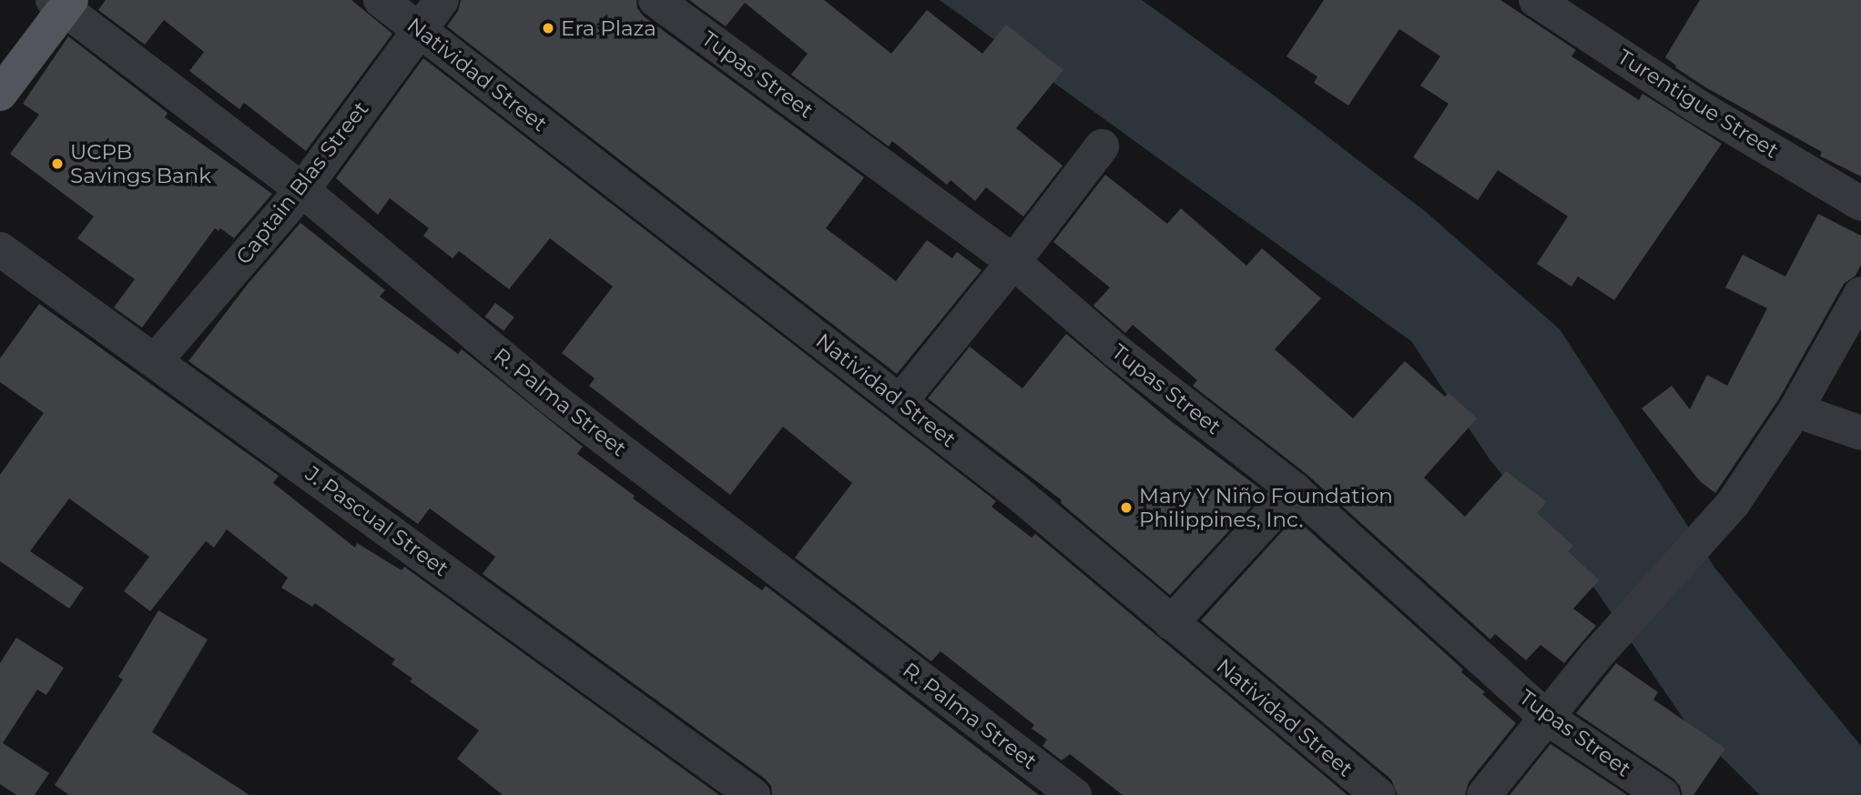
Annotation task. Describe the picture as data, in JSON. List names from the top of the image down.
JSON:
{
  "streets": {
    "street": [
      "Natividad Street",
      "Tupas Street",
      "Turentigue Street",
      "Captain Blas Street",
      "R. Palma Street",
      "J. Pascual Street"
    ]
  },
  "crossings": [
    ["Natividad Street", "Captain Blas Street"],
    ["Captain Blas Street", "R. Palma Street"],
    ["Captain Blas Street", "J. Pascual Street"]
  ],
  "places": ["Era Plaza", "UCPB Savings Bank", "Mary Y Niño Foundation Philippines, Inc."]
}
